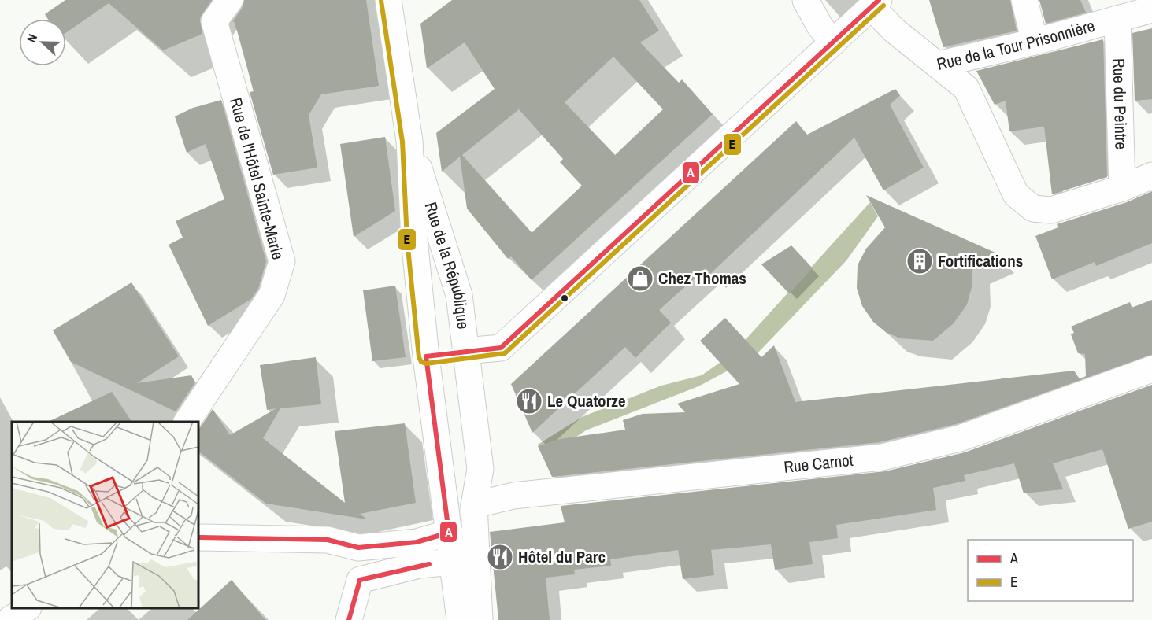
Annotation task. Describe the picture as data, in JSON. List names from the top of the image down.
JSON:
{
  "streets": {
    "street": [
      "Rue de la Tour Prisonnière",
      "Rue du Peintre",
      "Rue de l'Hôtel Sainte-Marie",
      "Rue de la République",
      "Rue Carnot"
    ]
  },
  "crossings": [
    ["Rue de la Tour Prisonnière", "Rue du Peintre"],
    ["Rue de la République", "Rue Carnot"]
  ],
  "places": {
    "building": ["Fortifications"],
    "shop": ["Chez Thomas"],
    "restaurant": ["Le Quatorze", "Hôtel du Parc"]
  },
  "lines": ["transit line A", "transit line E"],
  "legend": ["A", "E"],
  "north": "left"
}
